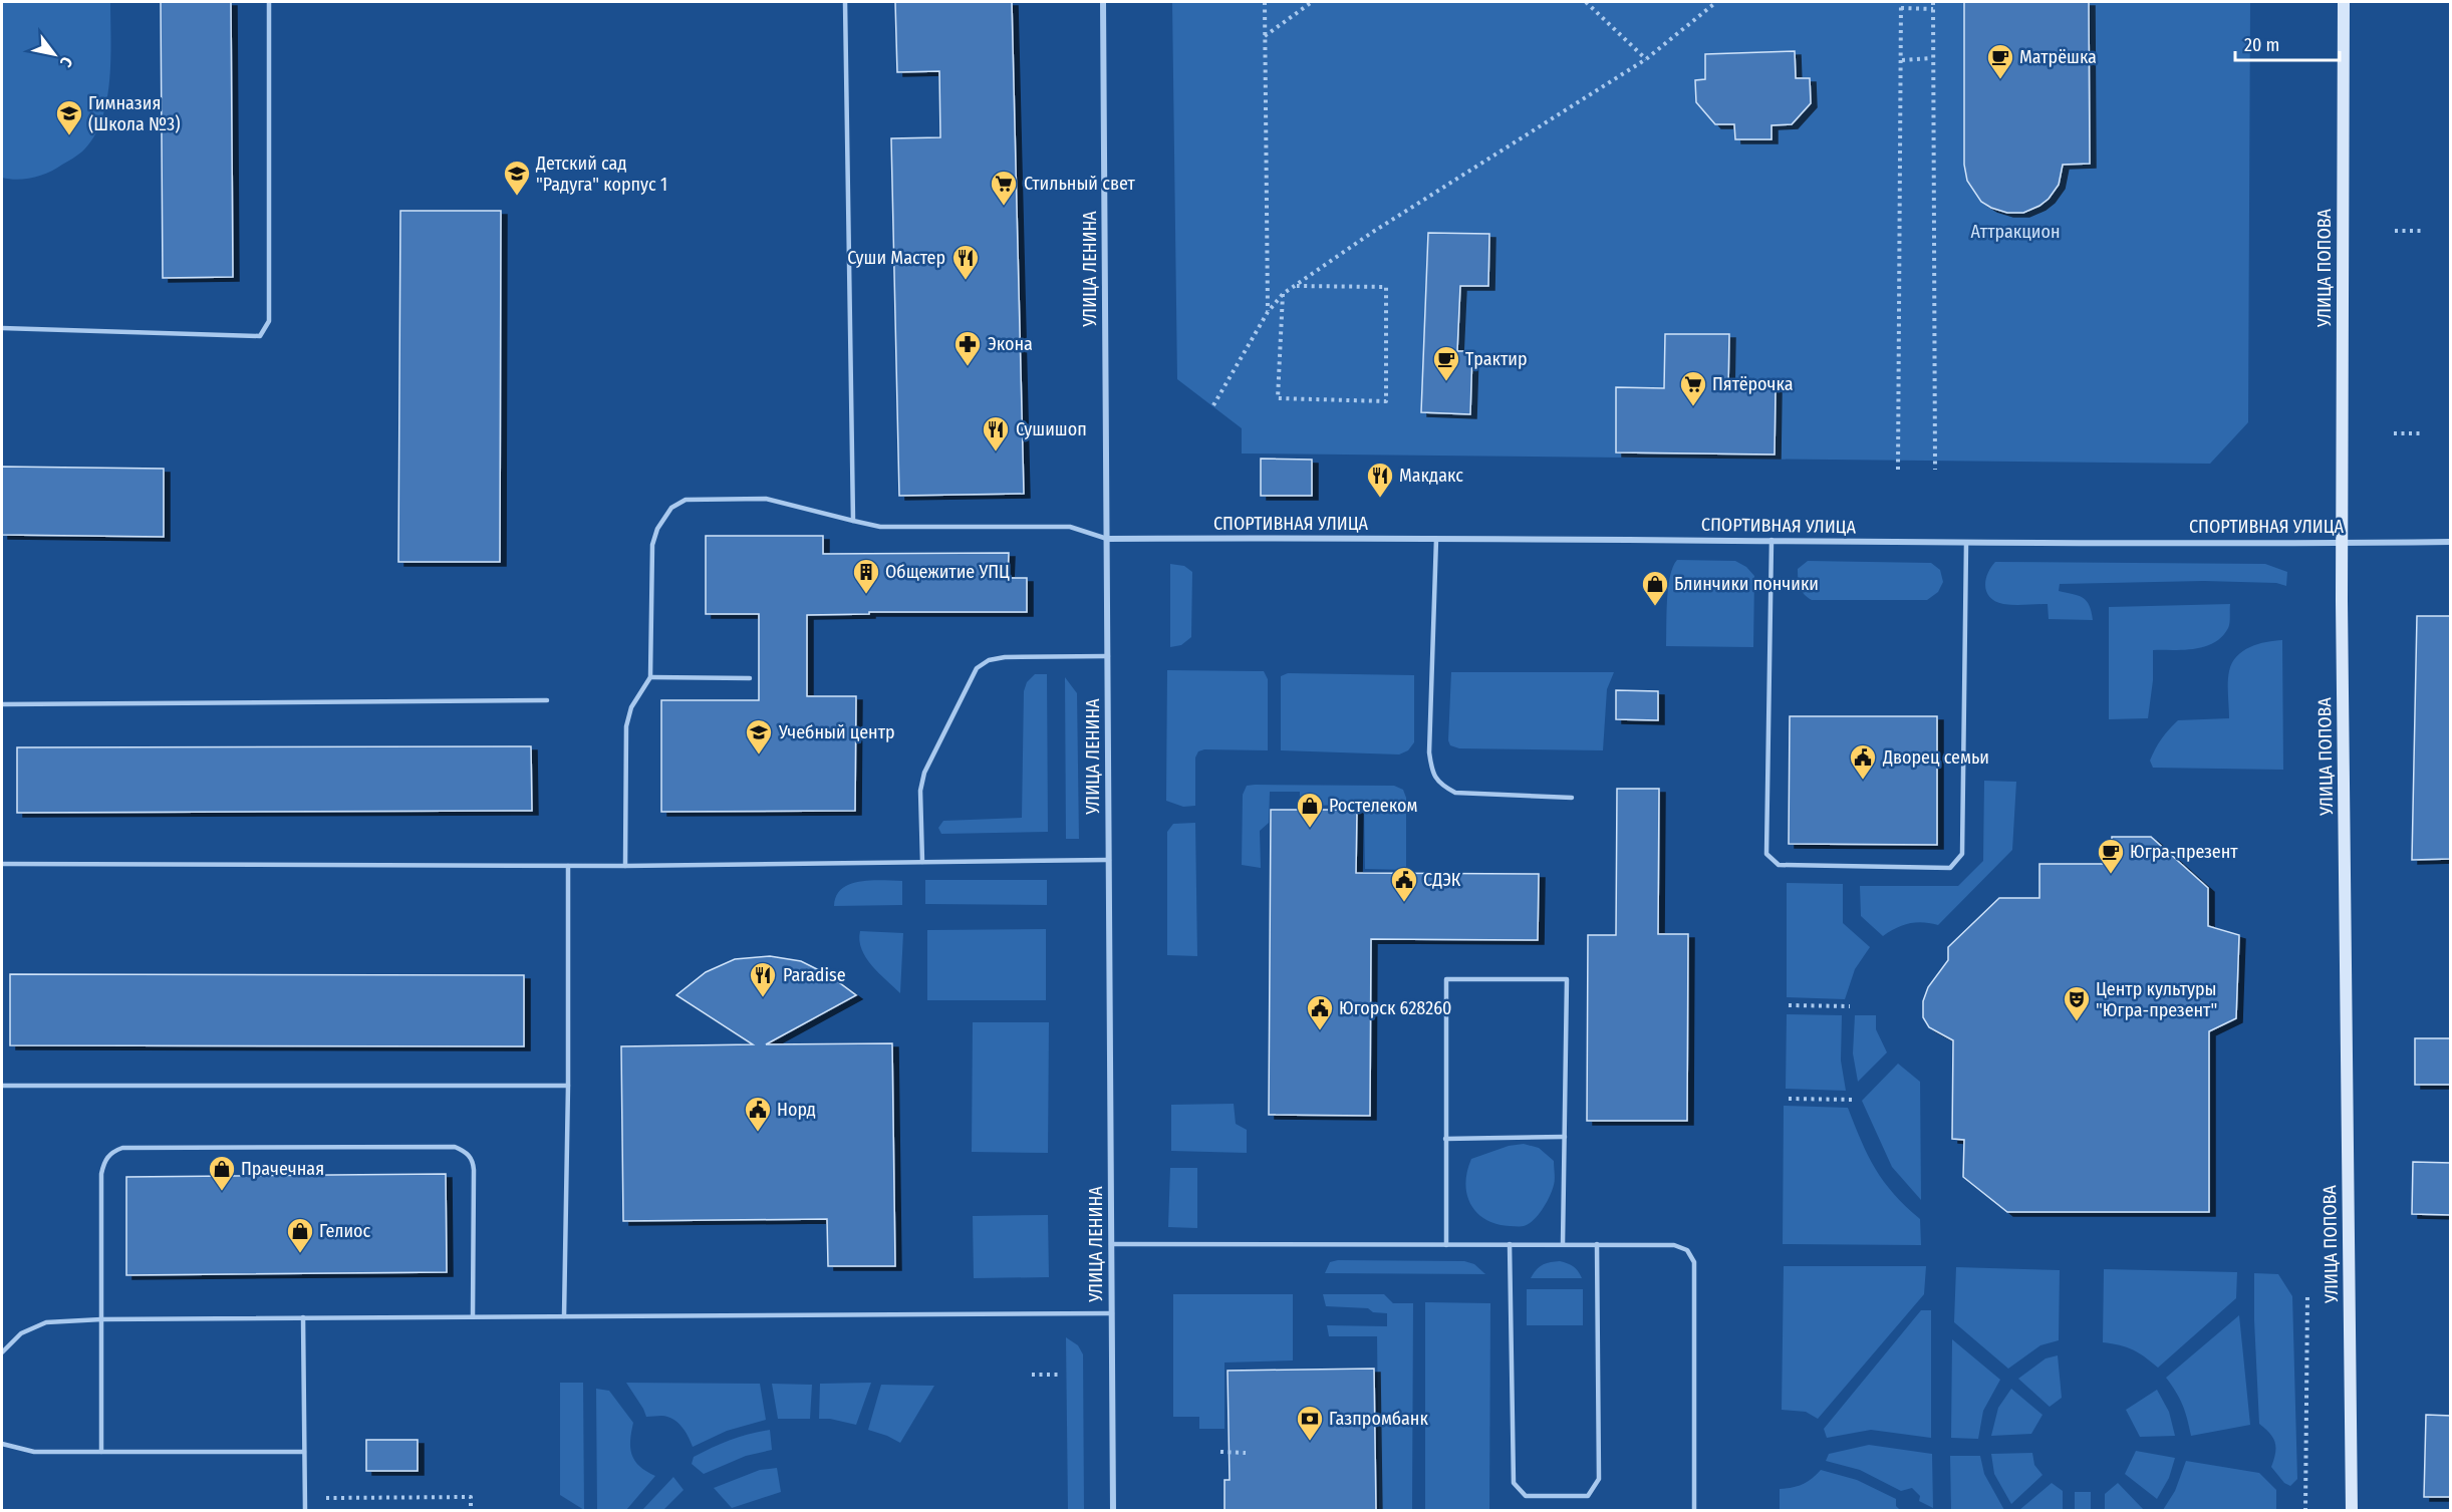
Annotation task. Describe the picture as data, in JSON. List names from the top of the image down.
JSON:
{
  "streets": {
    "street": ["УЛИЦА ПОПОВА", "УЛИЦА ЛЕНИНА", "СПОРТИВНАЯ УЛИЦА"]
  },
  "crossings": [
    ["УЛИЦА ПОПОВА", "СПОРТИВНАЯ УЛИЦА"],
    ["УЛИЦА ЛЕНИНА", "СПОРТИВНАЯ УЛИЦА"]
  ],
  "parks": ["Аттракцион"],
  "places": {
    "cafe": ["Матрёшка", "Трактир", "Югра-презент"],
    "school or university": ["Гимназия (Школа №3)", "Детский сад \"Радуга\" корпус 1", "Учебный центр"],
    "supermarket": ["Стильный свет", "Пятёрочка"],
    "restaurant": [
      "Суши Мастер",
      "Сушишоп",
      "Макдакс",
      "Paradise"
    ],
    "pharmacy": ["Экона"],
    "building": ["Общежитие УПЦ"],
    "shop": [
      "Блинчики пончики",
      "Ростелеком",
      "Прачечная",
      "Гелиос"
    ],
    "public building": [
      "Дворец семьи",
      "СДЭК",
      "Югорск 628260",
      "Норд"
    ],
    "theatre": ["Центр культуры \"Югра-презент\""],
    "bank": ["Газпромбанк"]
  },
  "scale_bar": "20 m",
  "north": "bottom right"
}
